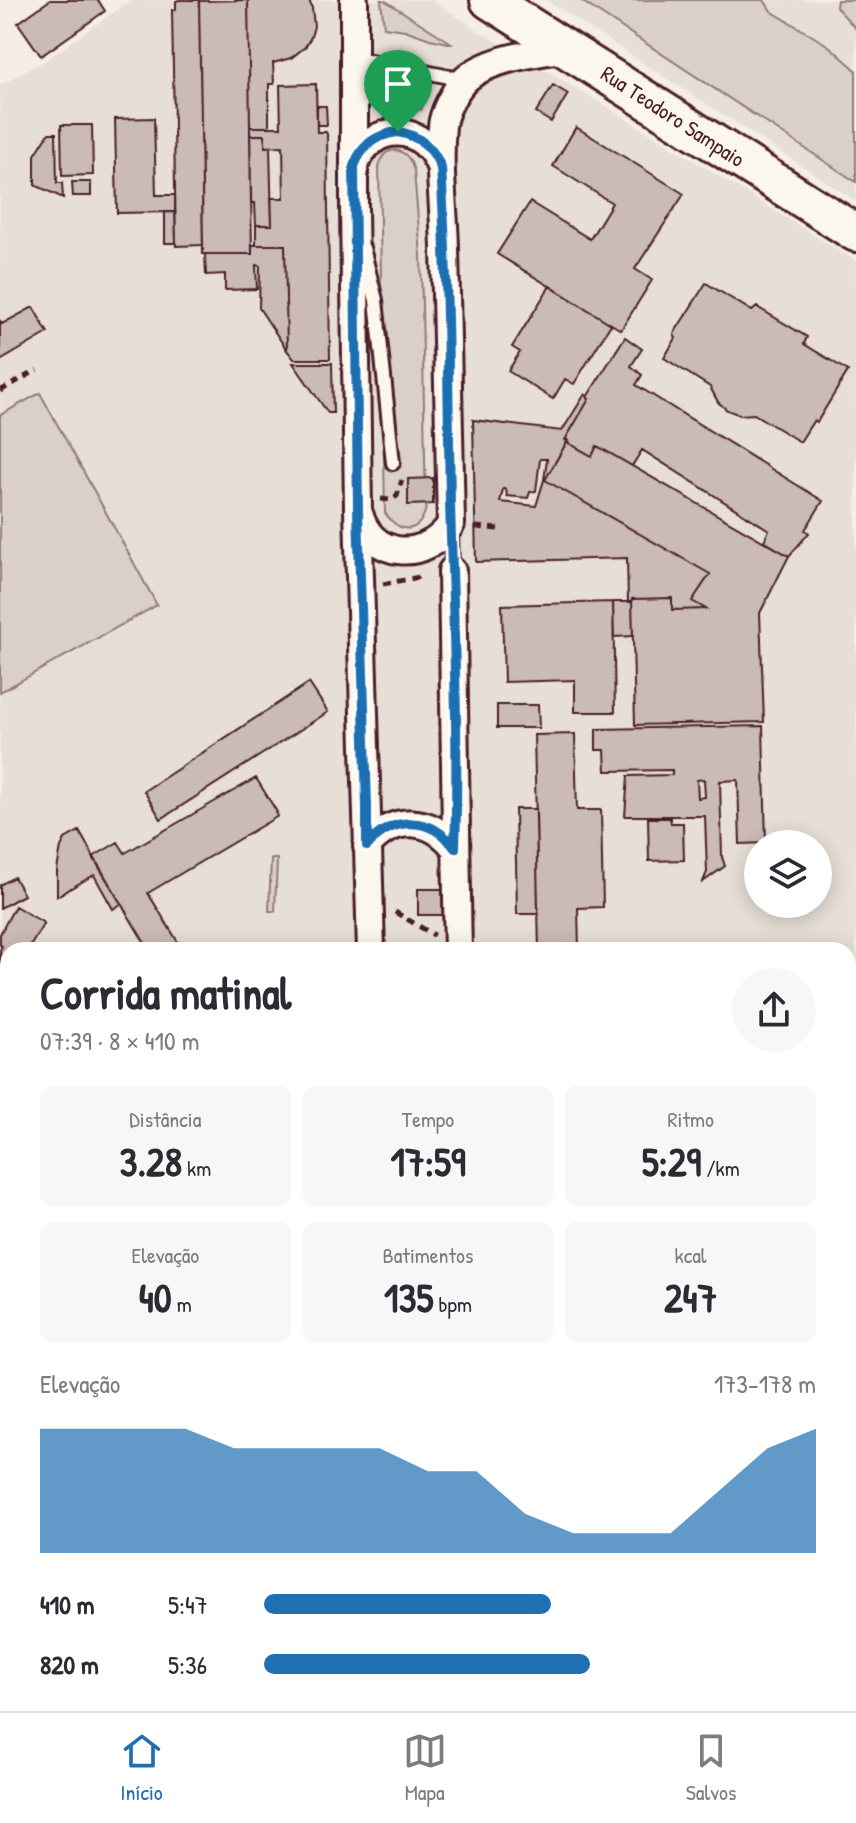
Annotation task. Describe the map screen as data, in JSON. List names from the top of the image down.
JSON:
{
  "streets": {
    "main road": ["Rua Teodoro Sampaio"]
  },
  "page": {
    "heading": ["Corrida matinal", "07:39 · 8 × 410 m"],
    "stats": [
      ["Distância", "3.28 km"],
      ["Tempo", "17:59"],
      ["Ritmo", "5:29 /km"],
      ["Elevação", "40 m"],
      ["Batimentos", "135 bpm"],
      ["kcal", "247"]
    ],
    "chart": ["Elevação", "173–178 m"],
    "list": [
      {
        "name": "410 m",
        "note": "5:47"
      },
      {
        "name": "820 m",
        "note": "5:36"
      }
    ],
    "tabs": ["Início", "Mapa", "Salvos"]
  }
}
